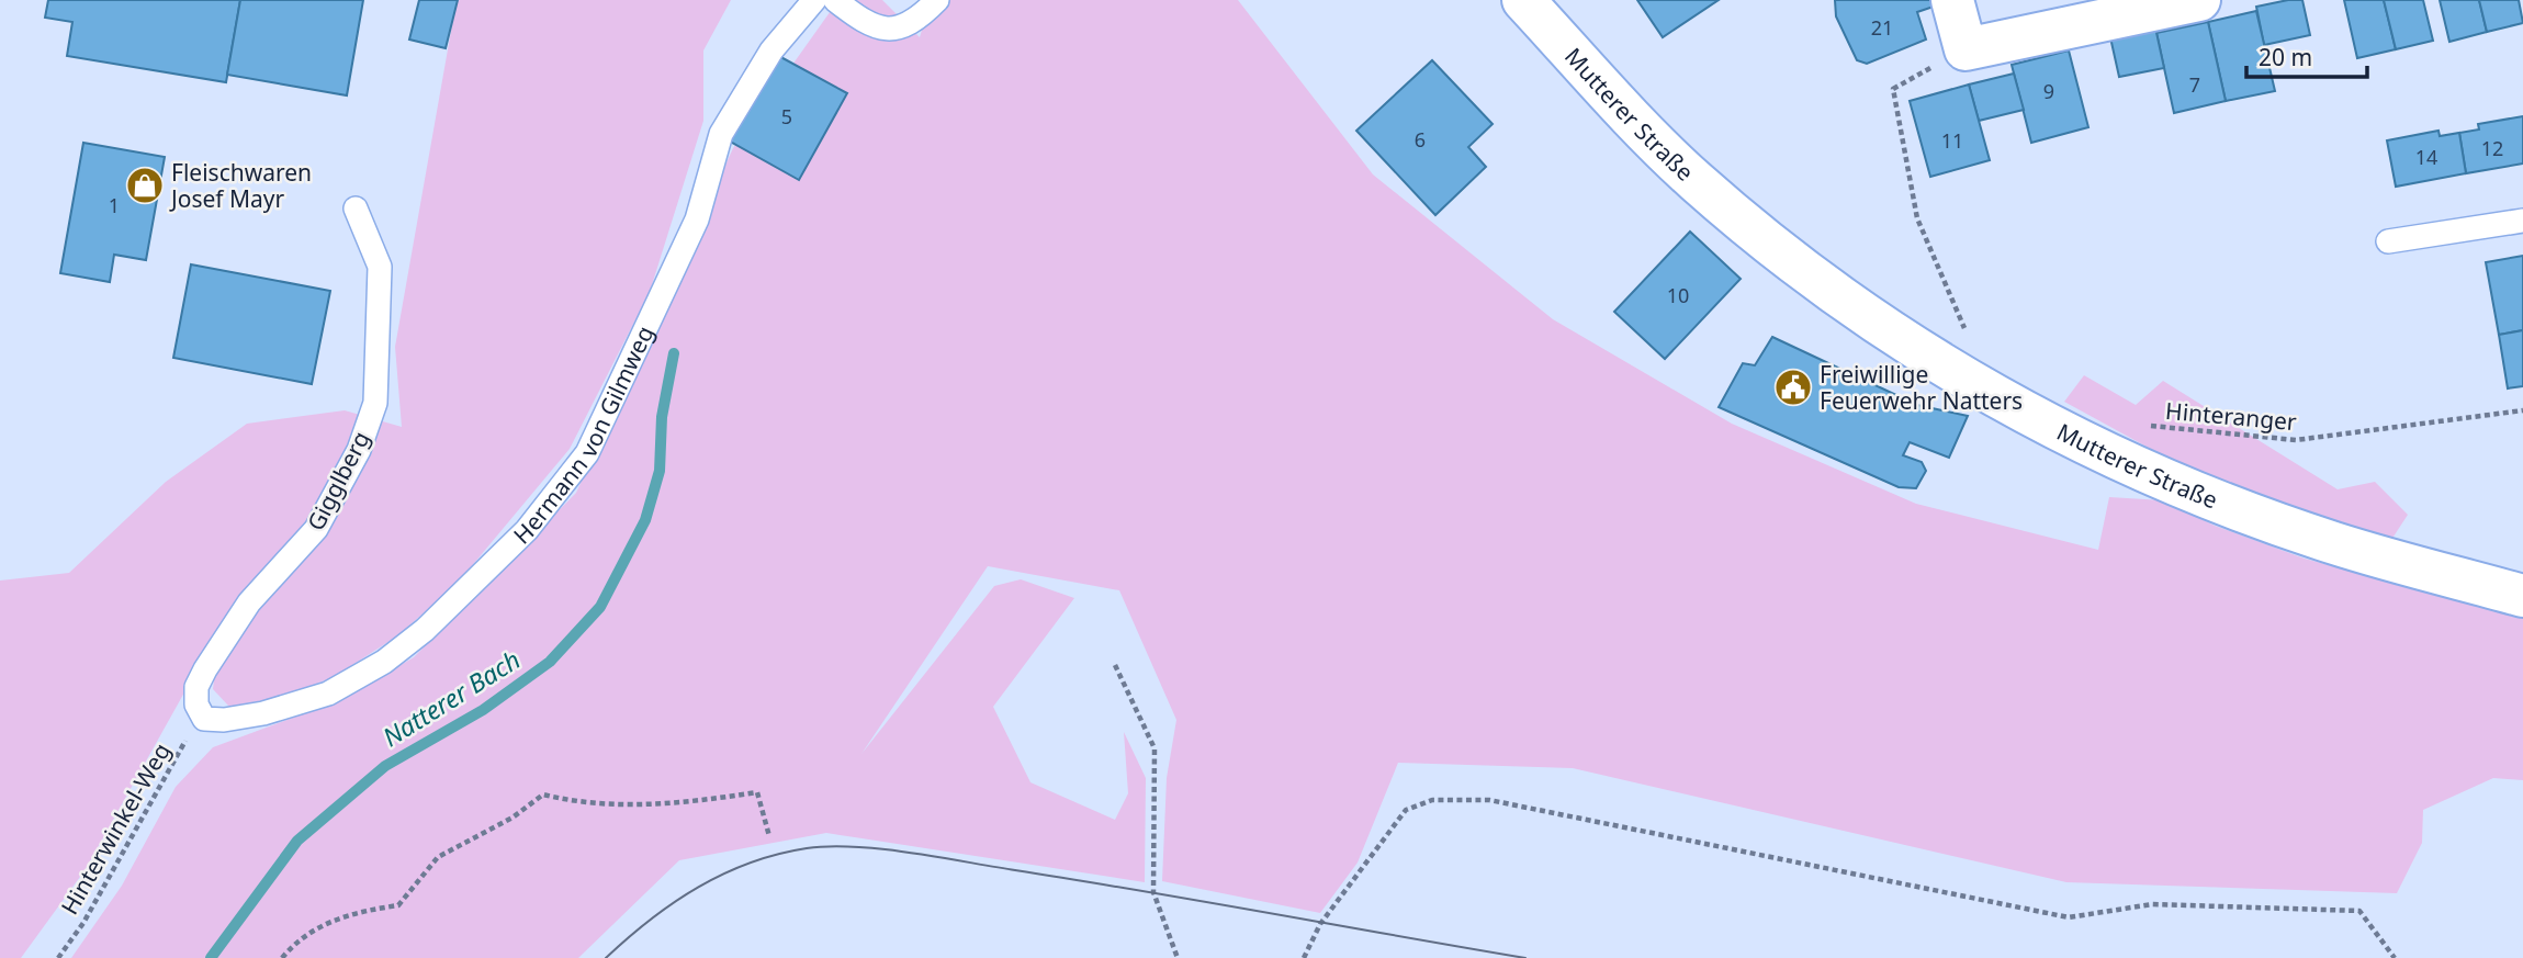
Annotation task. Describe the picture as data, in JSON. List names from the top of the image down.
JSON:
{
  "streets": {
    "street": ["Mutterer Straße"],
    "lane": ["Hermann von Gilmweg", "Gigglberg"],
    "path": ["Hinteranger", "Hinterwinkel-Weg"]
  },
  "crossings": [
    ["Hermann von Gilmweg", "Gigglberg"],
    ["Hermann von Gilmweg", "Hinterwinkel-Weg"],
    ["Gigglberg", "Hinterwinkel-Weg"]
  ],
  "water": ["Natterer Bach"],
  "places": {
    "shop": ["Fleischwaren Josef Mayr"],
    "public building": ["Freiwillige Feuerwehr Natters"]
  },
  "house_numbers": [
    "21",
    "7",
    "9",
    "5",
    "6",
    "11",
    "12",
    "14",
    "1",
    "10"
  ],
  "scale_bar": "20 m"
}
